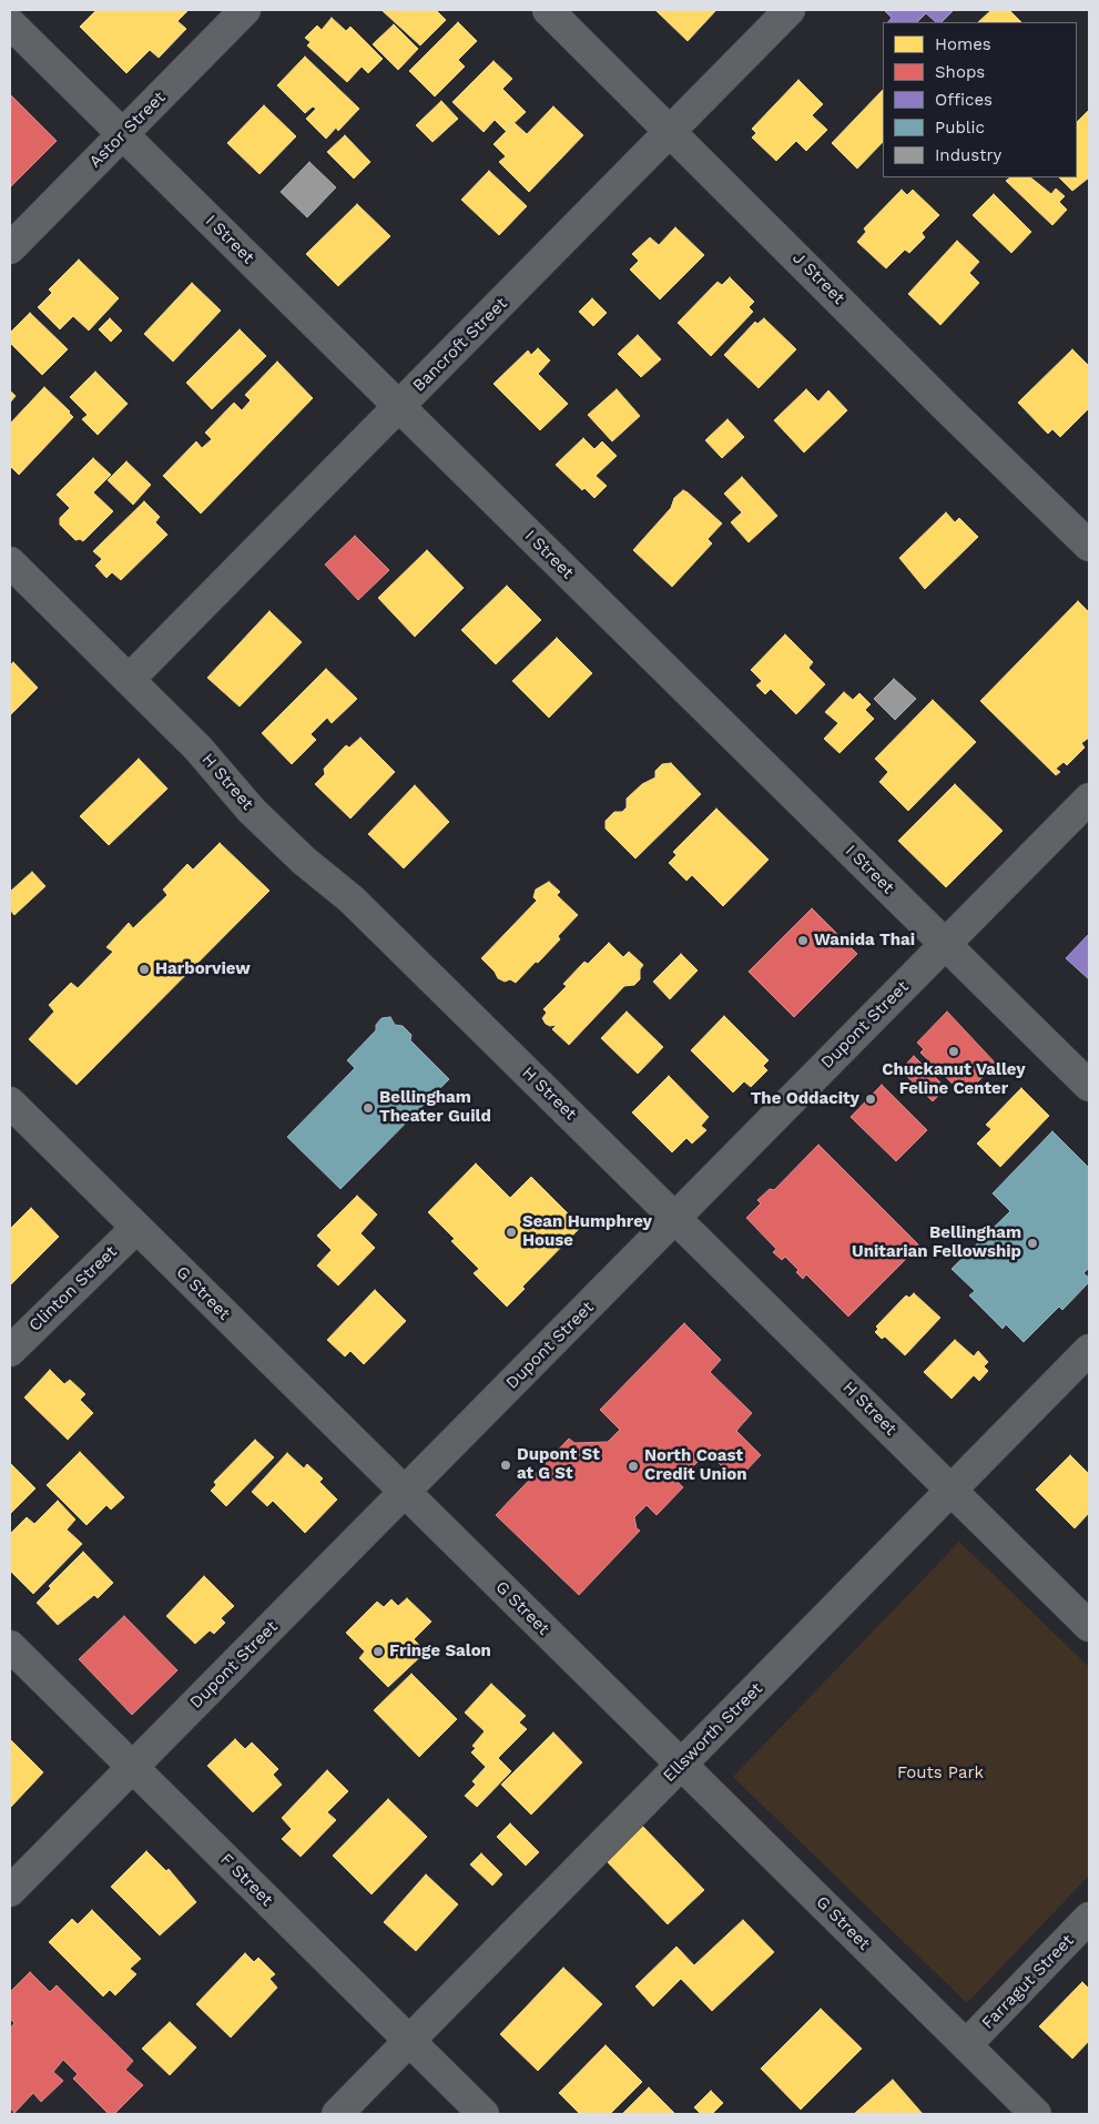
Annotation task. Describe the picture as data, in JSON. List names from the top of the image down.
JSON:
{
  "streets": {
    "street": [
      "Astor Street",
      "I Street",
      "J Street",
      "Bancroft Street",
      "H Street",
      "Dupont Street",
      "Clinton Street",
      "G Street",
      "Ellsworth Street",
      "F Street",
      "Farragut Street"
    ]
  },
  "crossings": [
    ["Astor Street", "I Street"],
    ["I Street", "Bancroft Street"],
    ["I Street", "Dupont Street"],
    ["J Street", "Bancroft Street"],
    ["Bancroft Street", "H Street"],
    ["H Street", "Dupont Street"],
    ["H Street", "Ellsworth Street"],
    ["Dupont Street", "G Street"],
    ["Dupont Street", "F Street"],
    ["Clinton Street", "G Street"],
    ["G Street", "Ellsworth Street"],
    ["G Street", "Farragut Street"],
    ["Ellsworth Street", "F Street"]
  ],
  "parks": ["Fouts Park"],
  "places": [
    "Wanida Thai",
    "Harborview",
    "Chuckanut Valley Feline Center",
    "The Oddacity",
    "Bellingham Theater Guild",
    "Sean Humphrey House",
    "Bellingham Unitarian Fellowship",
    "Dupont St at G St",
    "North Coast Credit Union",
    "Fringe Salon"
  ],
  "legend": [
    "Homes",
    "Shops",
    "Offices",
    "Public",
    "Industry"
  ]
}
